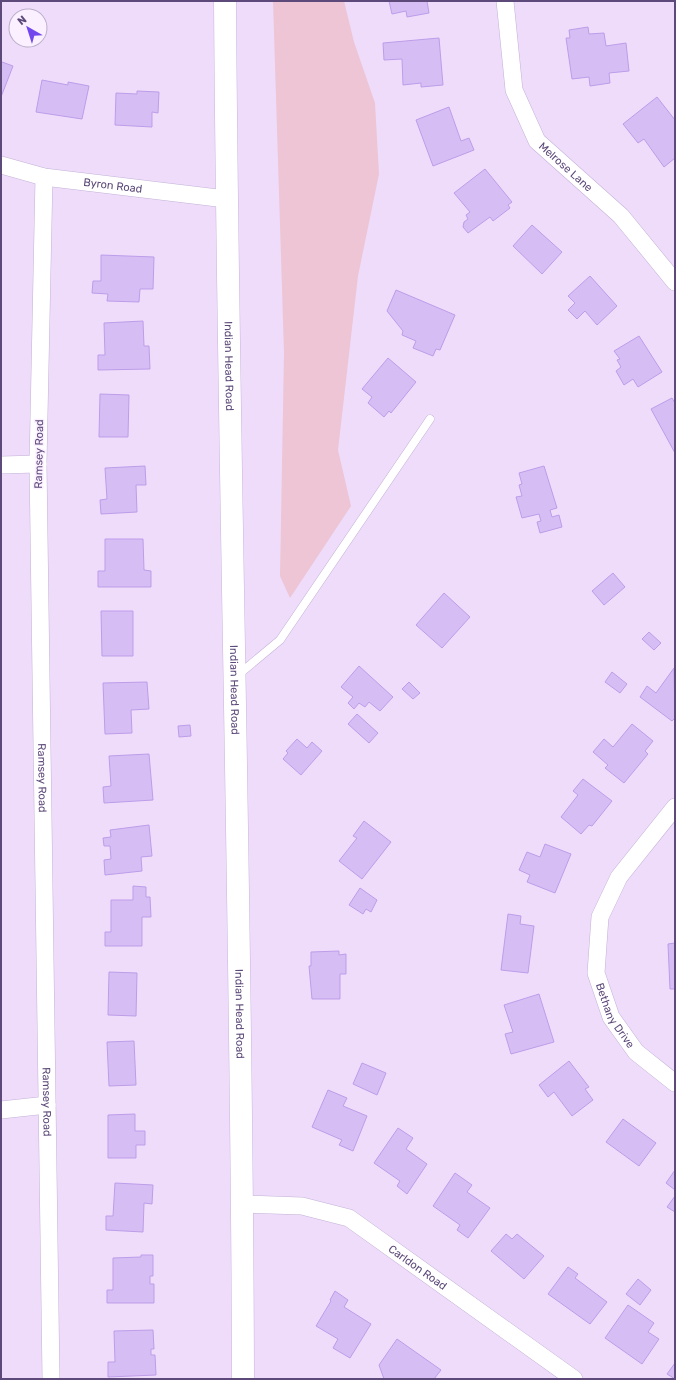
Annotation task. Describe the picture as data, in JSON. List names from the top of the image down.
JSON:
{
  "streets": {
    "main road": ["Indian Head Road"],
    "street": [
      "Melrose Lane",
      "Byron Road",
      "Ramsey Road",
      "Bethany Drive",
      "Carldon Road"
    ]
  },
  "crossings": [
    ["Byron Road", "Indian Head Road"],
    ["Byron Road", "Ramsey Road"],
    ["Indian Head Road", "Carldon Road"]
  ],
  "north": "top left"
}
